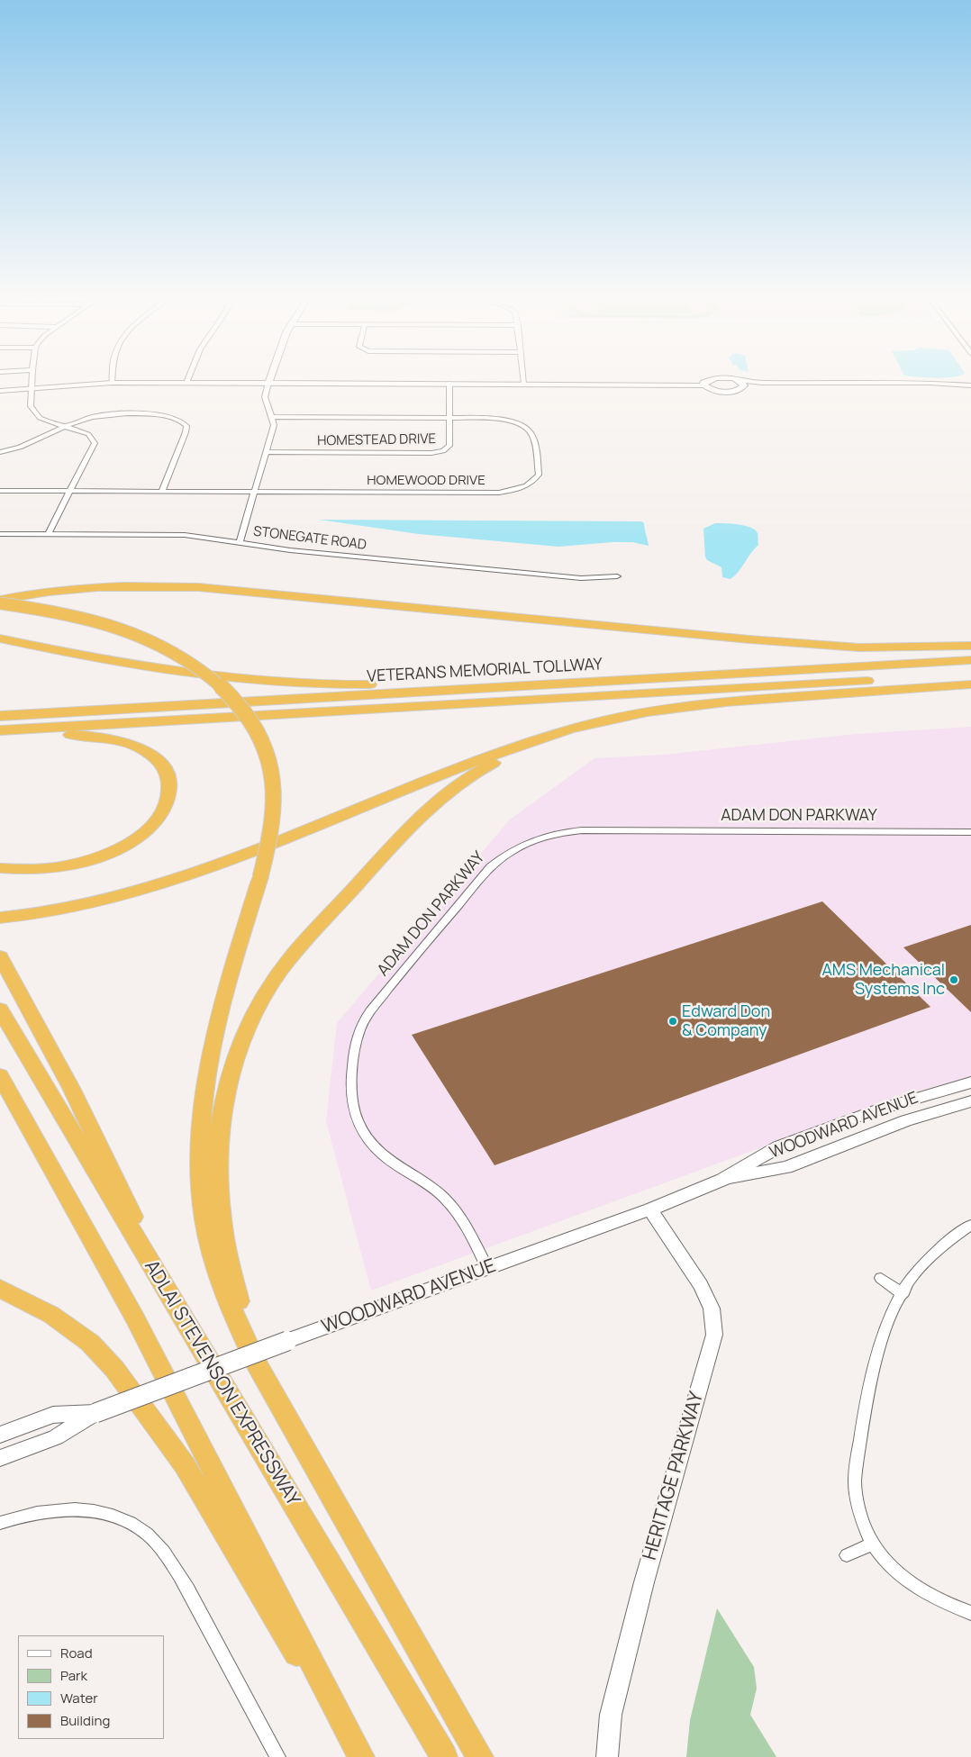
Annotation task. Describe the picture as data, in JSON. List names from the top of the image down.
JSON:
{
  "streets": {
    "highway": ["VETERANS MEMORIAL TOLLWAY", "ADLAI STEVENSON EXPRESSWAY"],
    "street": [
      "HOMESTEAD DRIVE",
      "HOMEWOOD DRIVE",
      "STONEGATE ROAD",
      "ADAM DON PARKWAY",
      "WOODWARD AVENUE",
      "HERITAGE PARKWAY"
    ]
  },
  "crossings": [
    ["HOMESTEAD DRIVE", "HOMEWOOD DRIVE"],
    ["ADAM DON PARKWAY", "WOODWARD AVENUE"],
    ["WOODWARD AVENUE", "HERITAGE PARKWAY"]
  ],
  "places": ["AMS Mechanical Systems Inc", "Edward Don & Company"],
  "legend": [
    "Road",
    "Park",
    "Water",
    "Building"
  ]
}
